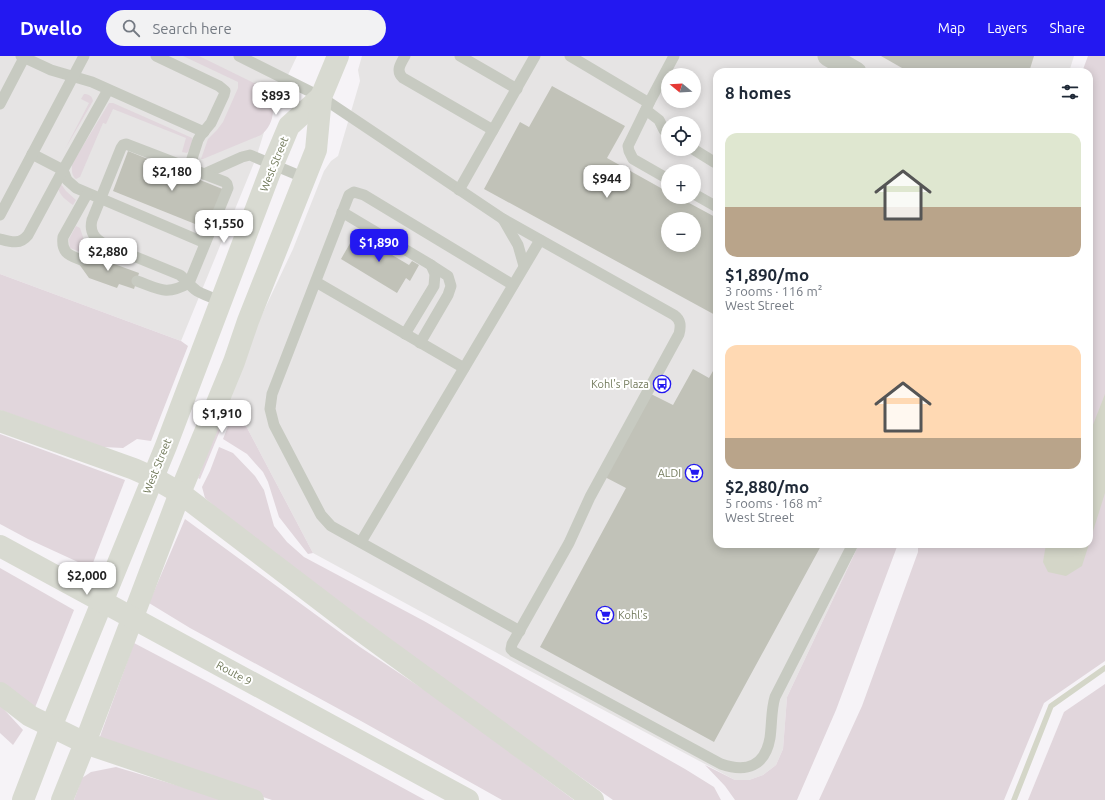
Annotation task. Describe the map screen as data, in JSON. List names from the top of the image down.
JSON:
{
  "streets": {
    "main road": ["West Street", "Route 9"]
  },
  "places": {
    "bus stop": ["Kohl's Plaza"],
    "supermarket": ["ALDI", "Kohl's"]
  },
  "north": "left",
  "page": {
    "header": "Dwello",
    "search": "Search here",
    "nav": ["Map", "Layers", "Share"],
    "map_buttons": ["+", "−"],
    "heading": "8 homes",
    "price": [
      "$893",
      "$2,180",
      "$944",
      "$1,550",
      "$1,890",
      "$2,880",
      "$1,910",
      "$2,000"
    ],
    "list": [
      {
        "name": "$1,890/mo",
        "note": "3 rooms · 116 m² · West Street"
      },
      {
        "name": "$2,880/mo",
        "note": "5 rooms · 168 m² · West Street"
      }
    ]
  }
}
